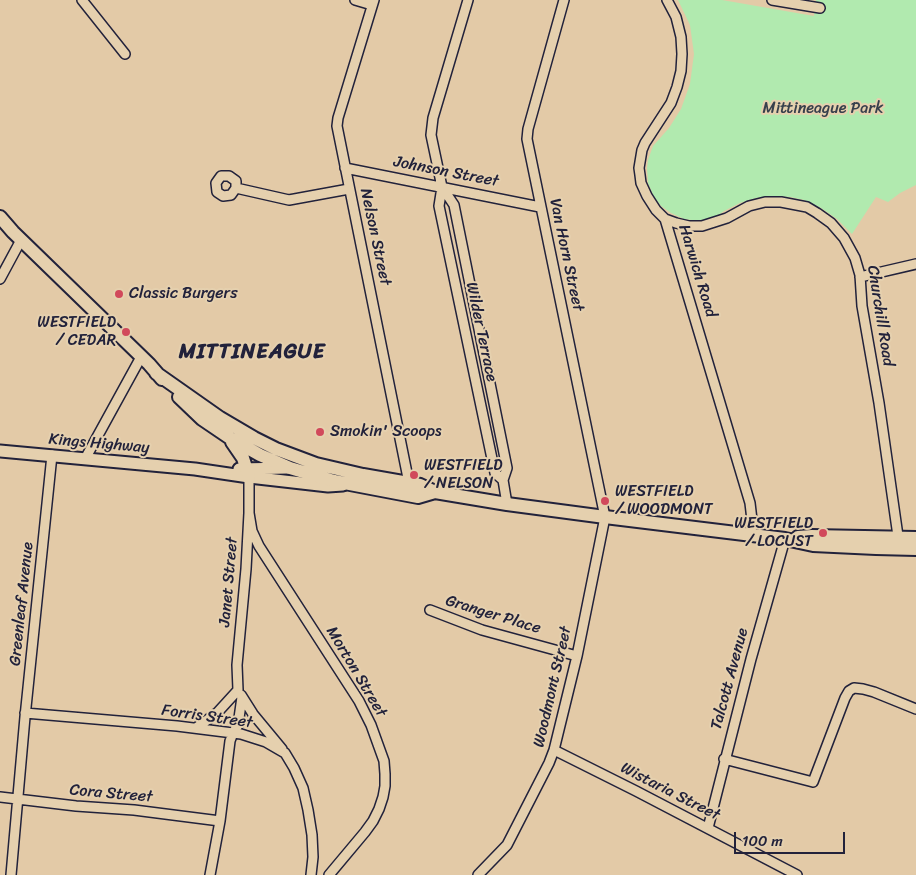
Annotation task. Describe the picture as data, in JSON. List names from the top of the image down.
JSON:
{
  "streets": {
    "main road": ["Kings Highway"],
    "street": [
      "Johnson Street",
      "Nelson Street",
      "Van Horn Street",
      "Harwich Road",
      "Churchill Road",
      "Wilder Terrace",
      "Janet Street",
      "Greenleaf Avenue",
      "Granger Place",
      "Morton Street",
      "Talcott Avenue",
      "Woodmont Street",
      "Forris Street",
      "Wistaria Street",
      "Cora Street"
    ]
  },
  "crossings": [
    ["Johnson Street", "Nelson Street"],
    ["Johnson Street", "Van Horn Street"],
    ["Johnson Street", "Wilder Terrace"],
    ["Van Horn Street", "Woodmont Street"],
    ["Harwich Road", "Churchill Road"],
    ["Kings Highway", "Janet Street"],
    ["Kings Highway", "Greenleaf Avenue"],
    ["Janet Street", "Morton Street"],
    ["Janet Street", "Forris Street"],
    ["Janet Street", "Cora Street"],
    ["Greenleaf Avenue", "Forris Street"],
    ["Greenleaf Avenue", "Cora Street"],
    ["Granger Place", "Woodmont Street"],
    ["Talcott Avenue", "Wistaria Street"],
    ["Woodmont Street", "Wistaria Street"]
  ],
  "districts": ["MITTINEAGUE"],
  "parks": ["Mittineague Park"],
  "places": [
    "Classic Burgers",
    "WESTFIELD / CEDAR",
    "Smokin' Scoops",
    "WESTFIELD / NELSON",
    "WESTFIELD / WOODMONT",
    "WESTFIELD / LOCUST"
  ],
  "scale_bar": "100 m"
}
